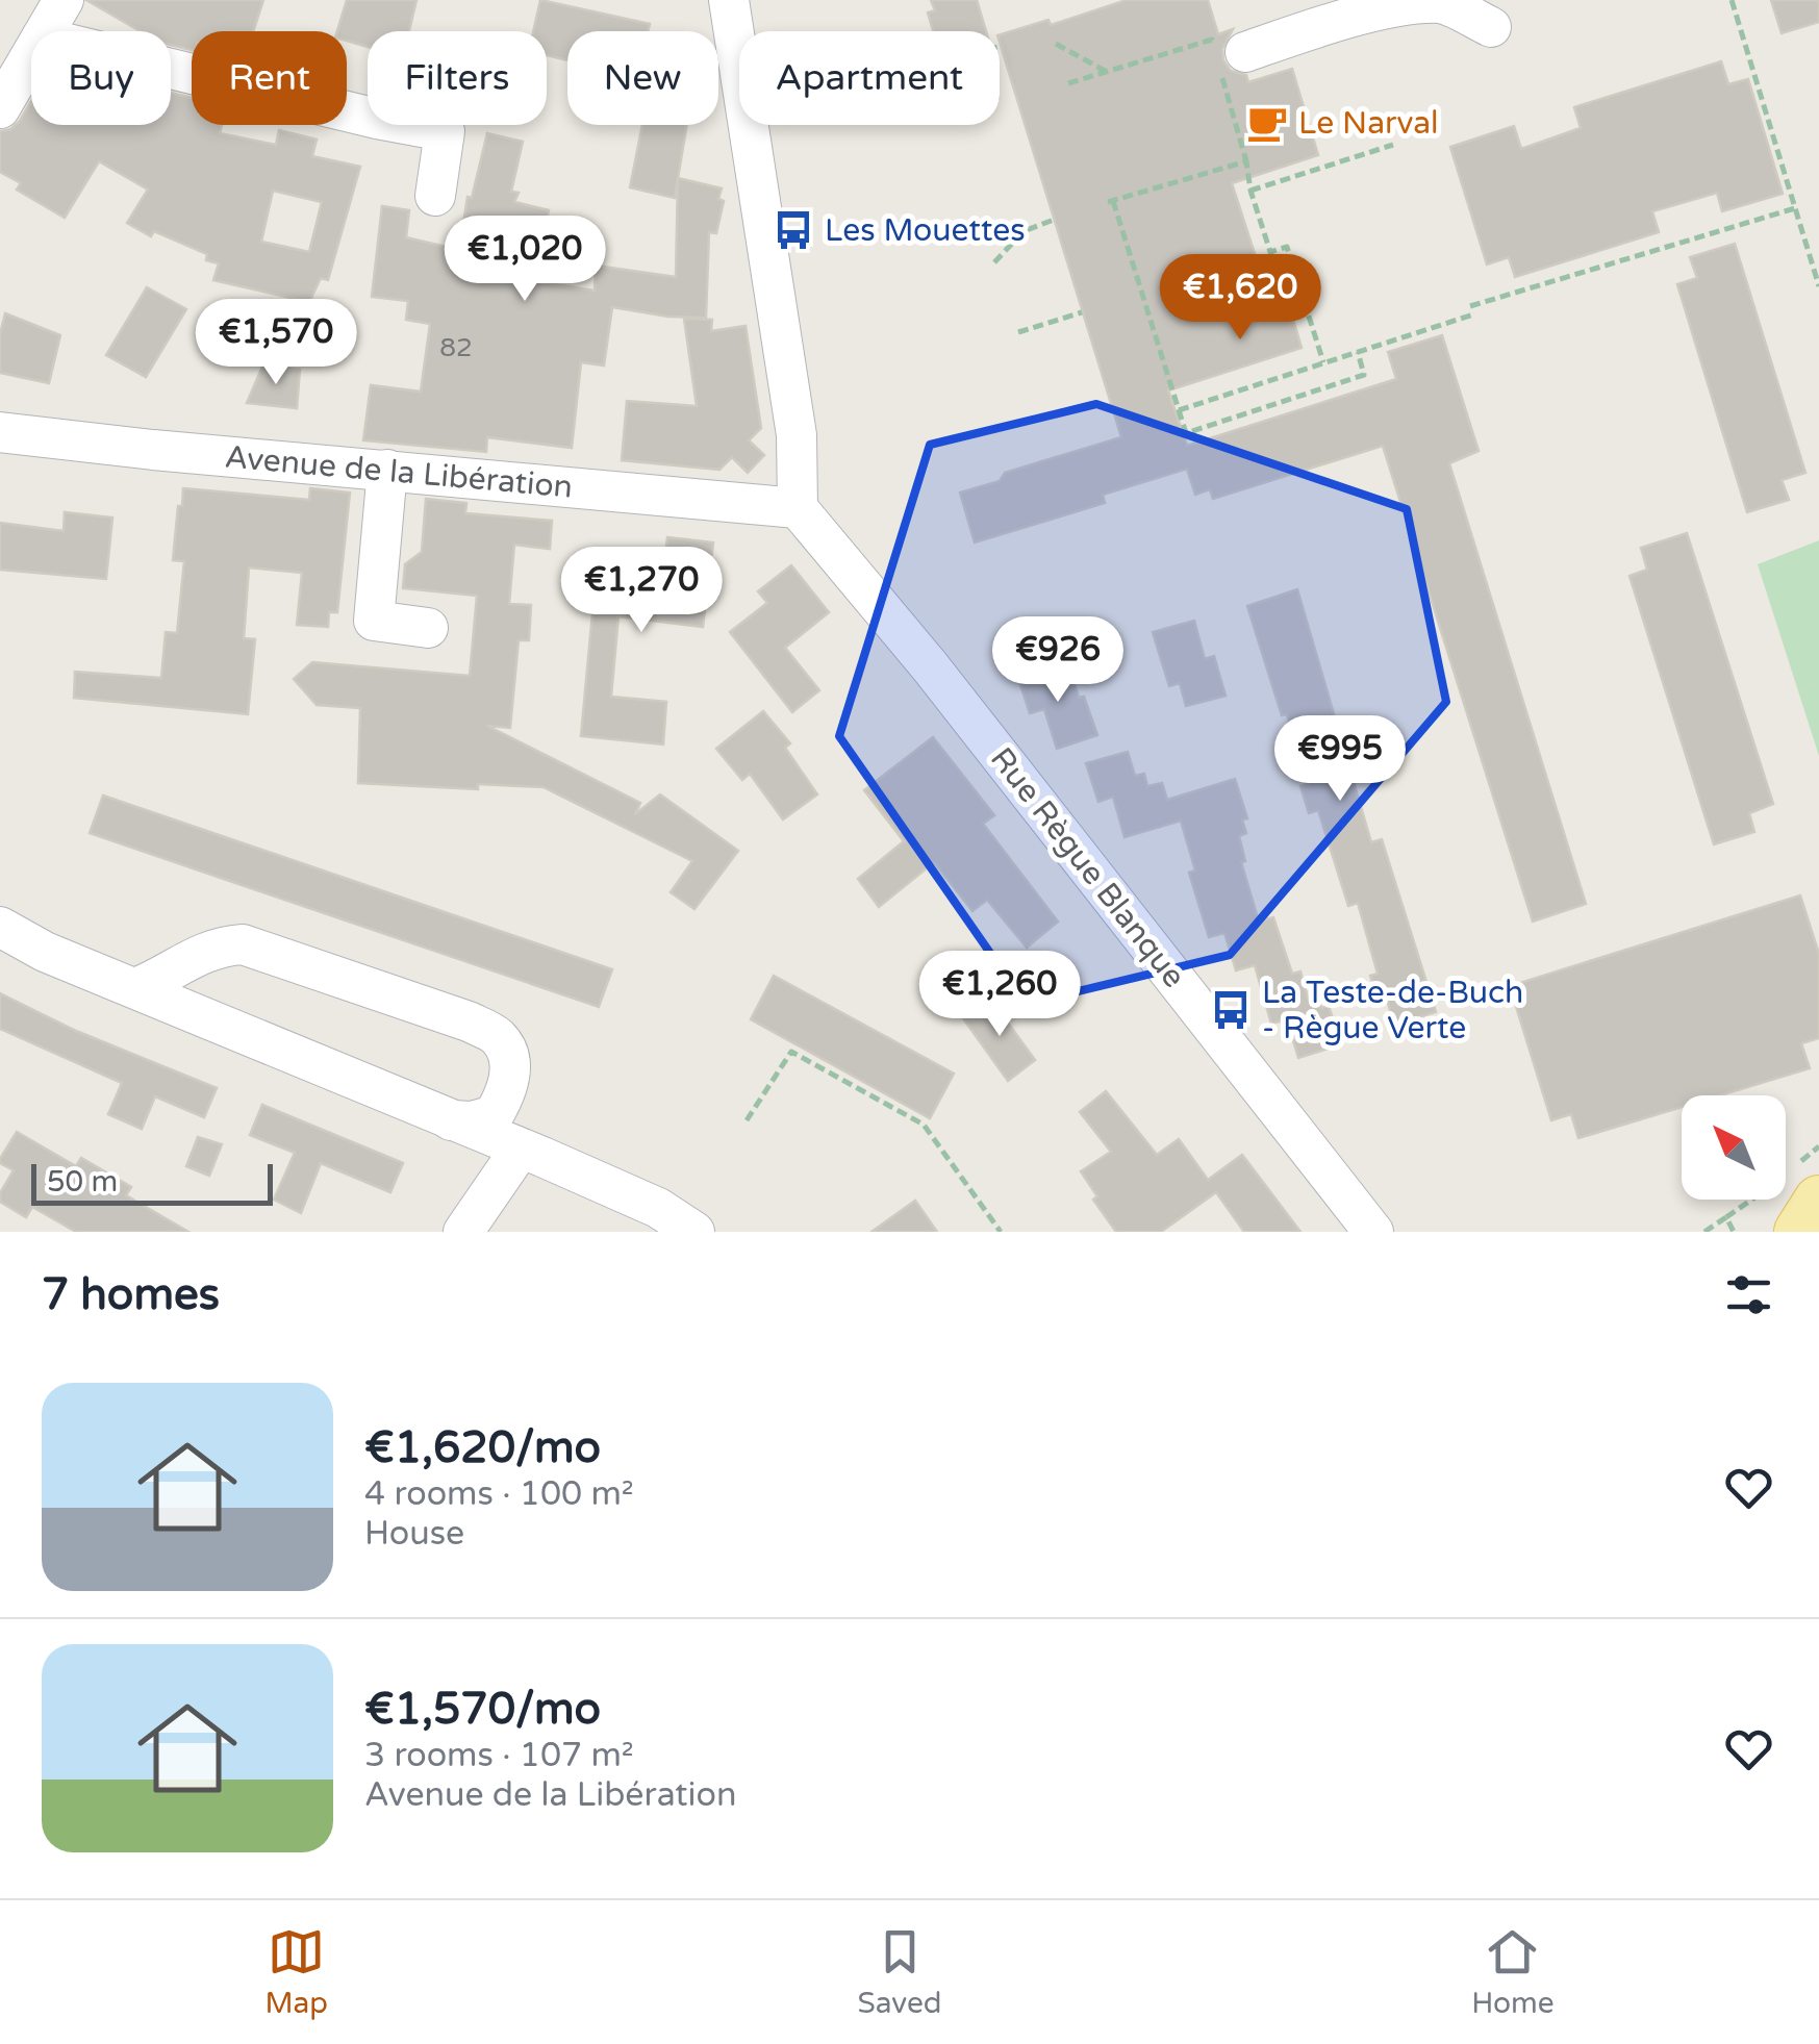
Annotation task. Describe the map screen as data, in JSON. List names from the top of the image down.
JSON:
{
  "streets": {
    "street": ["Avenue de la Libération", "Rue Règue Blanque"]
  },
  "crossings": [
    ["Avenue de la Libération", "Rue Règue Blanque"]
  ],
  "places": {
    "cafe": ["Le Narval"],
    "bus stop": ["Les Mouettes", "La Teste-de-Buch - Règue Verte"]
  },
  "house_numbers": ["82"],
  "scale_bar": "50 m",
  "north": "top left",
  "page": {
    "chip": [
      "Buy",
      "Rent",
      "Filters",
      "New",
      "Apartment"
    ],
    "price": [
      "€1,020",
      "€1,620",
      "€1,570",
      "€1,270",
      "€926",
      "€995",
      "€1,260"
    ],
    "scale": "50 m",
    "heading": "7 homes",
    "list": [
      {
        "name": "€1,620/mo",
        "note": "4 rooms · 100 m² · House"
      },
      {
        "name": "€1,570/mo",
        "note": "3 rooms · 107 m² · Avenue de la Libération"
      }
    ],
    "tabs": ["Map", "Saved", "Home"]
  }
}
